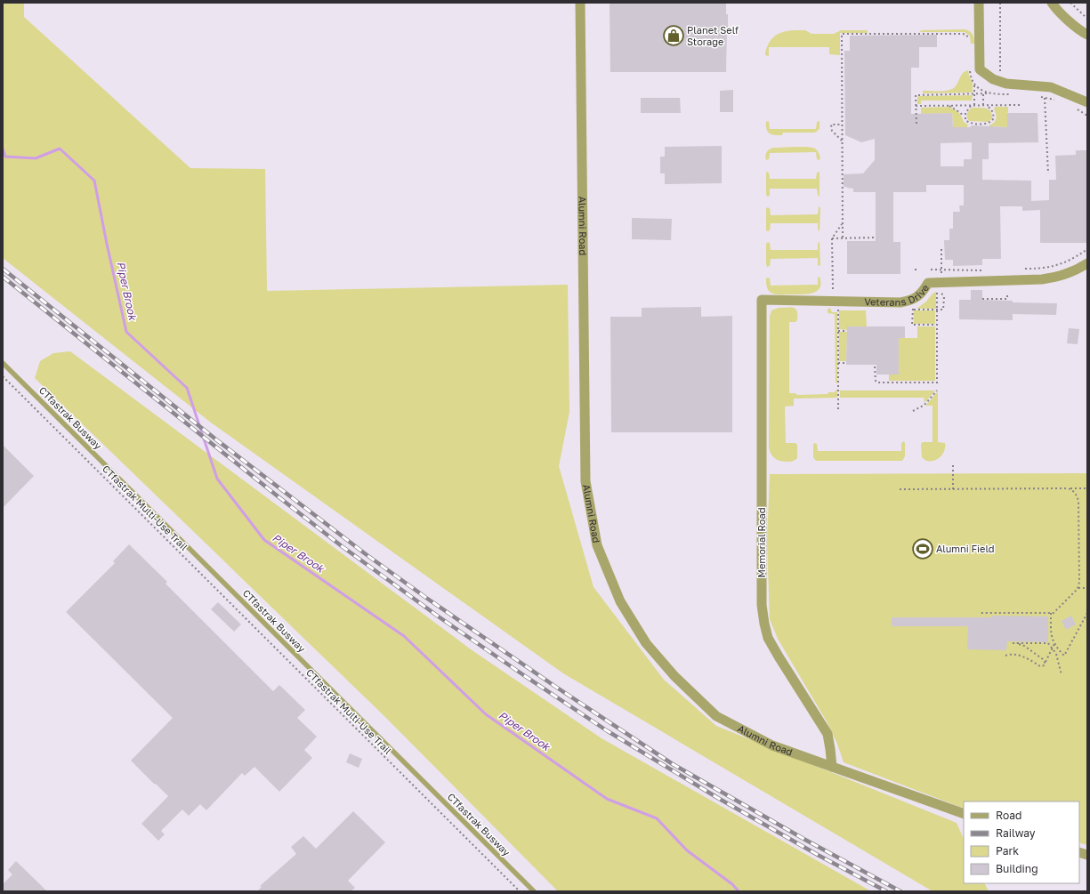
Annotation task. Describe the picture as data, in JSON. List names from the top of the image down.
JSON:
{
  "streets": {
    "street": ["Alumni Road", "Veterans Drive", "Memorial Road"],
    "lane": ["CTfastrak Busway"],
    "path": ["CTfastrak Multi-Use Trail"]
  },
  "crossings": [
    ["Alumni Road", "Memorial Road"],
    ["Veterans Drive", "Memorial Road"]
  ],
  "water": ["Piper Brook"],
  "places": {
    "shop": ["Planet Self Storage"],
    "sports": ["Alumni Field"]
  },
  "legend": [
    "Road",
    "Railway",
    "Park",
    "Building"
  ]
}
